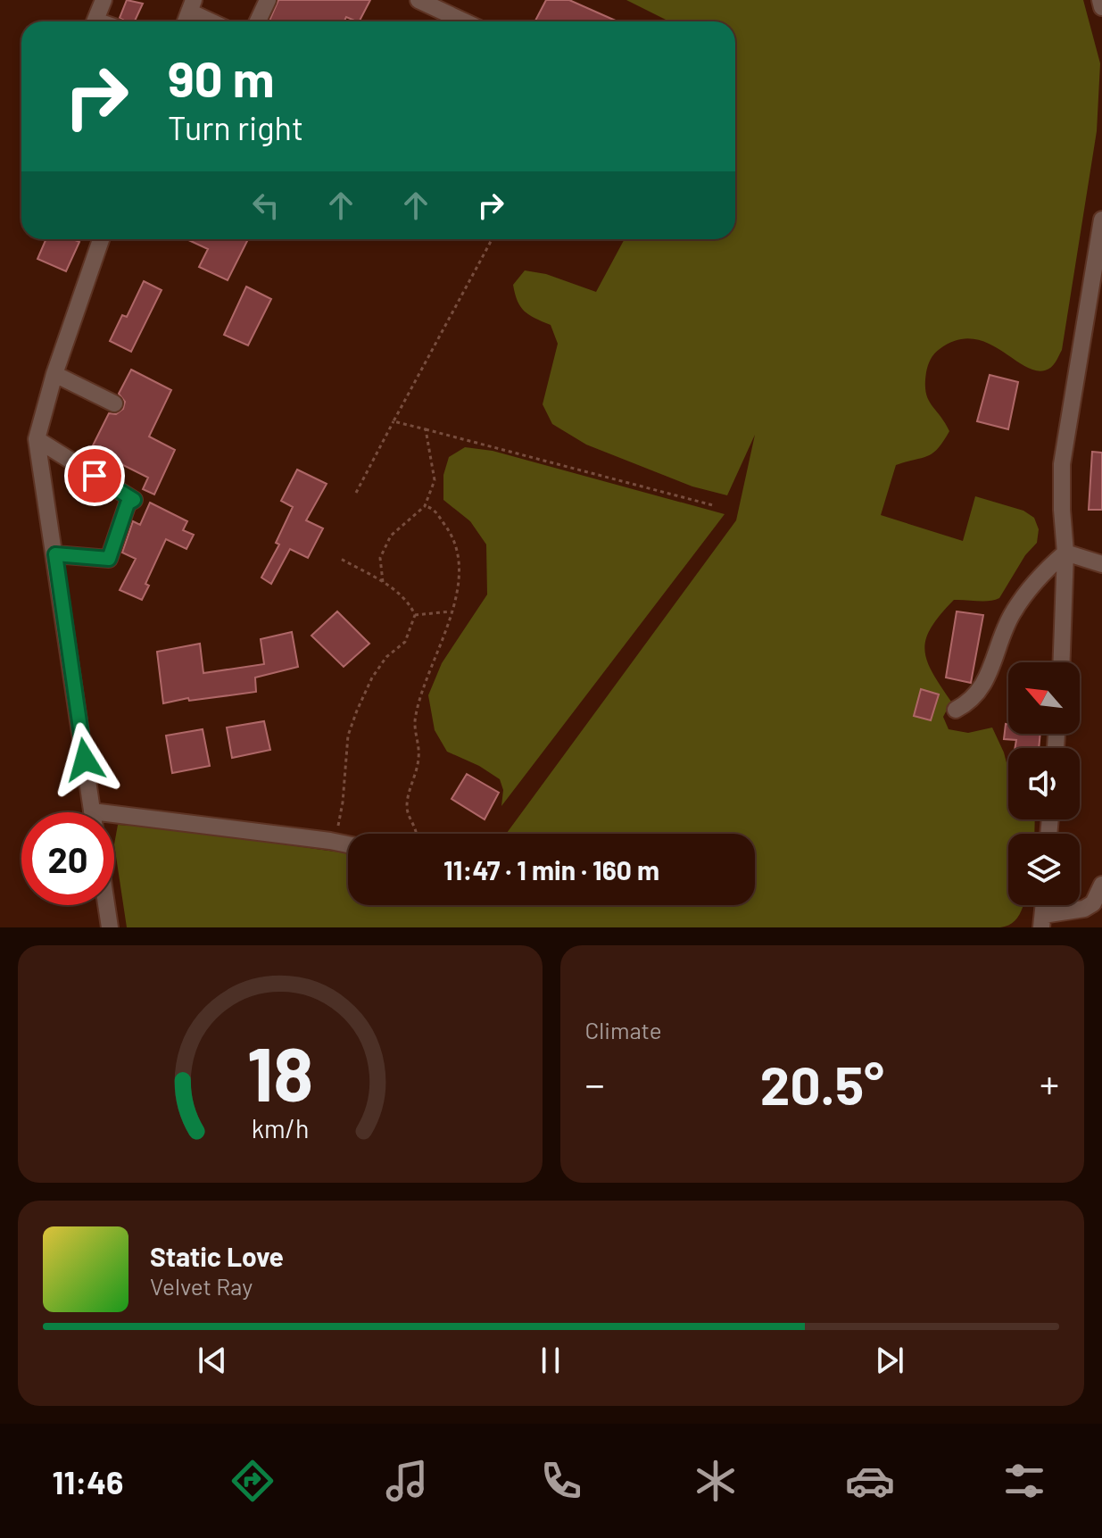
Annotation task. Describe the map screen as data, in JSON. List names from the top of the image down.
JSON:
{
  "north": "top left",
  "page": {
    "turn": ["90 m", "Turn right"],
    "limit": "20",
    "trip": "11:47 · 1 min · 160 m",
    "tile": "Climate",
    "heat": ["−", "20.5°", "+"],
    "song": ["Static Love", "Velvet Ray"],
    "tabs": "11:46",
    "gauge": ["18", "km/h"]
  }
}
